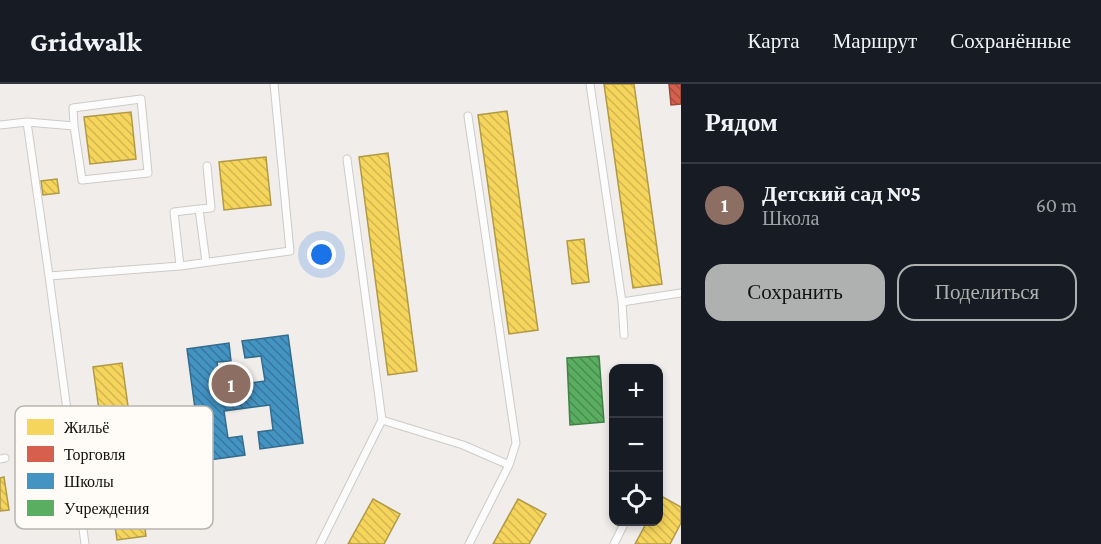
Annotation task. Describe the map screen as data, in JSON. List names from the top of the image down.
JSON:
{
  "legend": [
    "Жильё",
    "Торговля",
    "Школы",
    "Учреждения"
  ],
  "page": {
    "header": "Gridwalk",
    "nav": ["Карта", "Маршрут", "Сохранённые"],
    "heading": "Рядом",
    "list": [
      {
        "mark": "1",
        "name": "Детский сад №5",
        "note": "Школа",
        "value": "60 m"
      }
    ],
    "buttons": ["Сохранить", "Поделиться"],
    "pins": "1",
    "map_buttons": ["+", "−"]
  }
}
